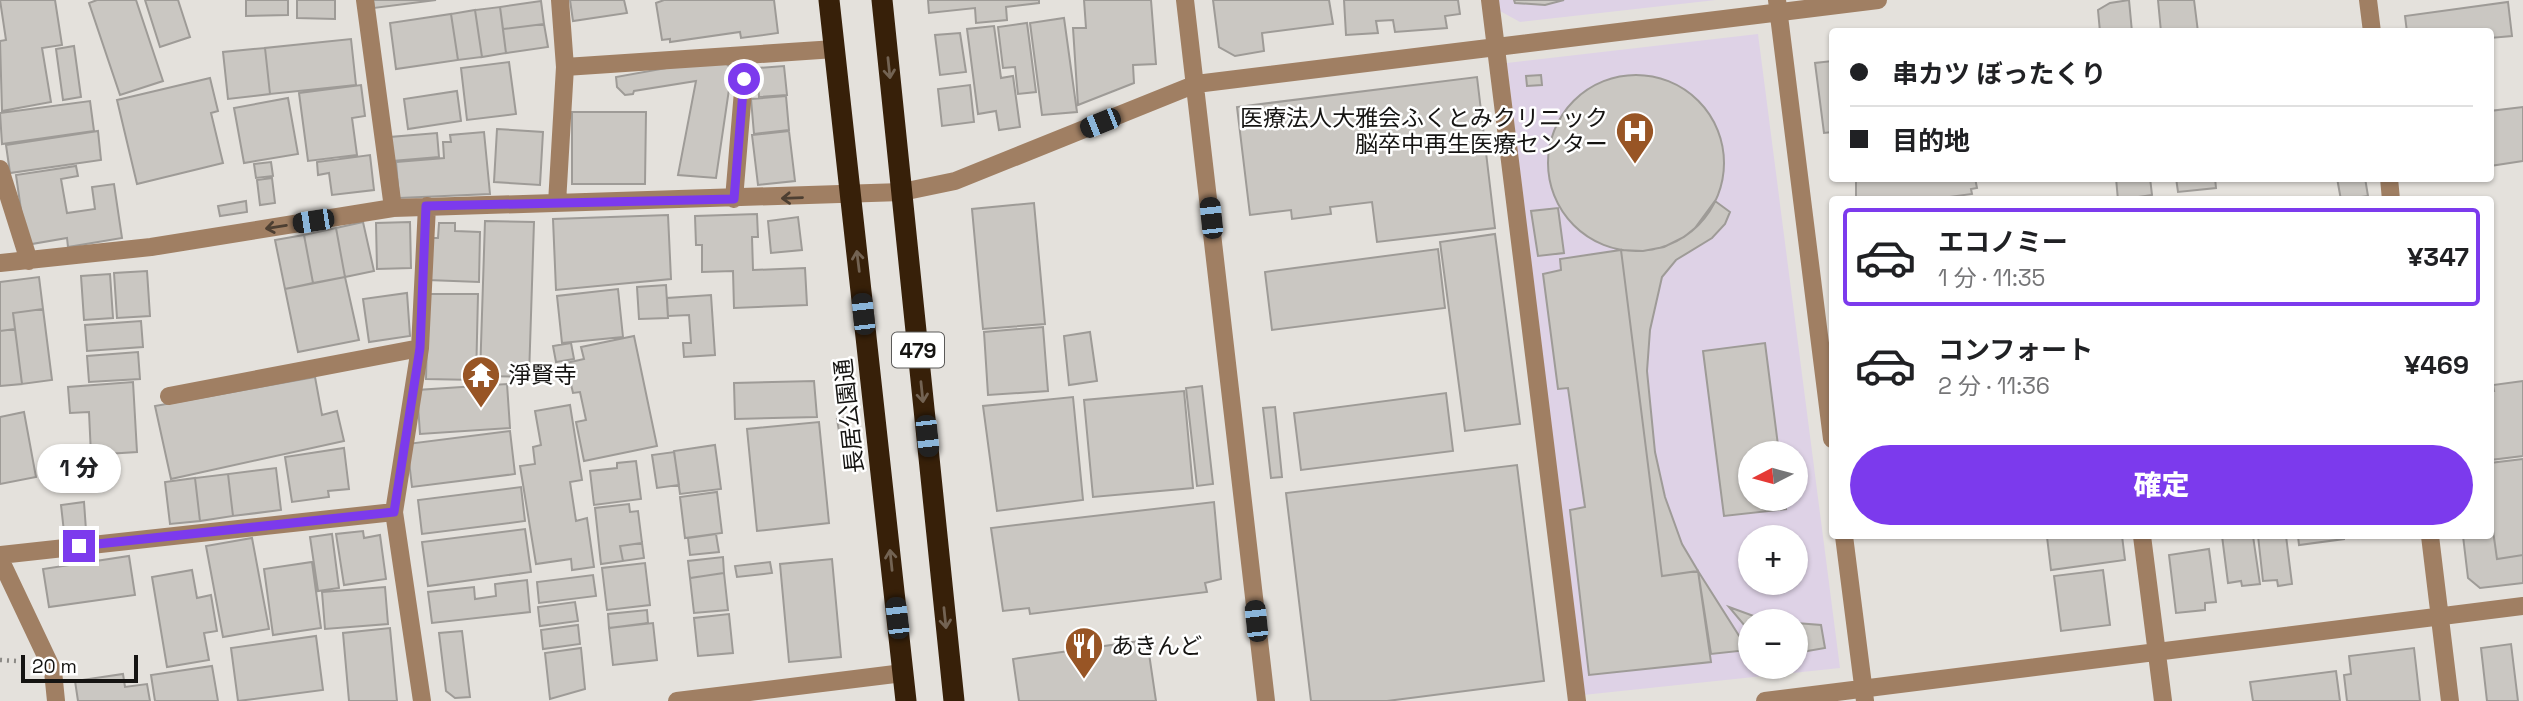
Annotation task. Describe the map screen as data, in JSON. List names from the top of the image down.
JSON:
{
  "streets": {
    "highway": ["479", "長居公園通"]
  },
  "places": {
    "hospital": ["医療法人大雅会ふくとみクリニック 脳卒中再生医療センター"],
    "temple": ["淨賢寺"],
    "restaurant": ["あきんど"]
  },
  "scale_bar": "20 m",
  "north": "left",
  "page": {
    "banner": ["串カツ ぼったくり", "目的地"],
    "list": [
      {
        "name": "エコノミー",
        "note": "1 分 · 11:35",
        "value": "¥347"
      },
      {
        "name": "コンフォート",
        "note": "2 分 · 11:36",
        "value": "¥469"
      }
    ],
    "buttons": "確定",
    "map_buttons": ["+", "−"],
    "bubble": "1 分",
    "scale": "20 m"
  }
}
